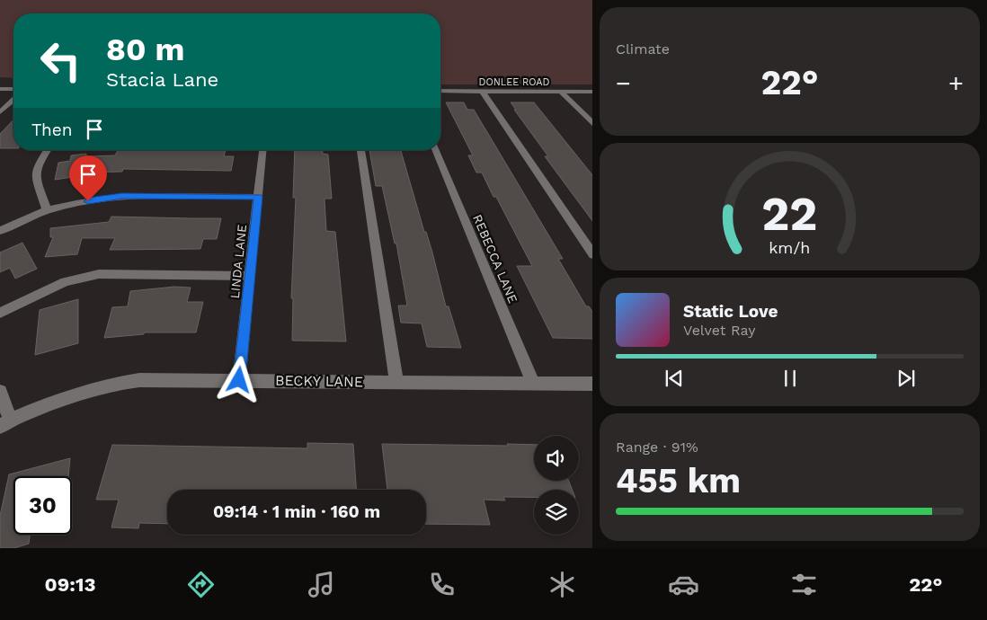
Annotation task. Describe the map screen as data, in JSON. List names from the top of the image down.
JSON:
{
  "streets": {
    "street": [
      "DONLEE ROAD",
      "REBECCA LANE",
      "LINDA LANE",
      "BECKY LANE"
    ]
  },
  "crossings": [
    ["REBECCA LANE", "BECKY LANE"],
    ["LINDA LANE", "BECKY LANE"]
  ],
  "page": {
    "tile": [
      "Climate",
      ["Range · 91%", "455 km"]
    ],
    "turn": ["80 m", "Stacia Lane"],
    "heat": ["−", "22°", "+"],
    "then": "Then",
    "song": ["Static Love", "Velvet Ray"],
    "limit": "30",
    "trip": "09:14 · 1 min · 160 m",
    "tabs": ["09:13", "22°"],
    "gauge": ["22", "km/h"]
  }
}
